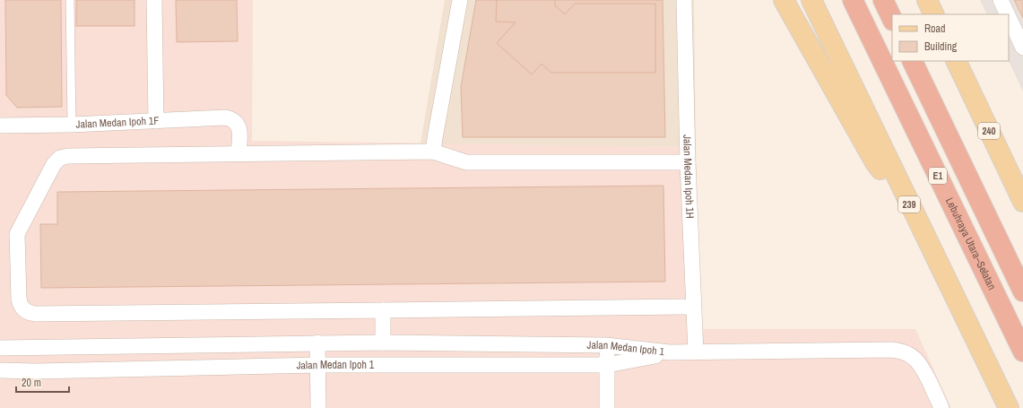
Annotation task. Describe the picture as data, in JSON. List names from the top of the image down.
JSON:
{
  "streets": {
    "highway": ["E1", "Lebuhraya Utara–Selatan"],
    "main road": ["240", "239"],
    "street": ["Jalan Medan Ipoh 1F", "Jalan Medan Ipoh 1H", "Jalan Medan Ipoh 1"]
  },
  "crossings": [
    ["Jalan Medan Ipoh 1H", "Jalan Medan Ipoh 1"]
  ],
  "legend": ["Road", "Building"],
  "scale_bar": "20 m"
}
